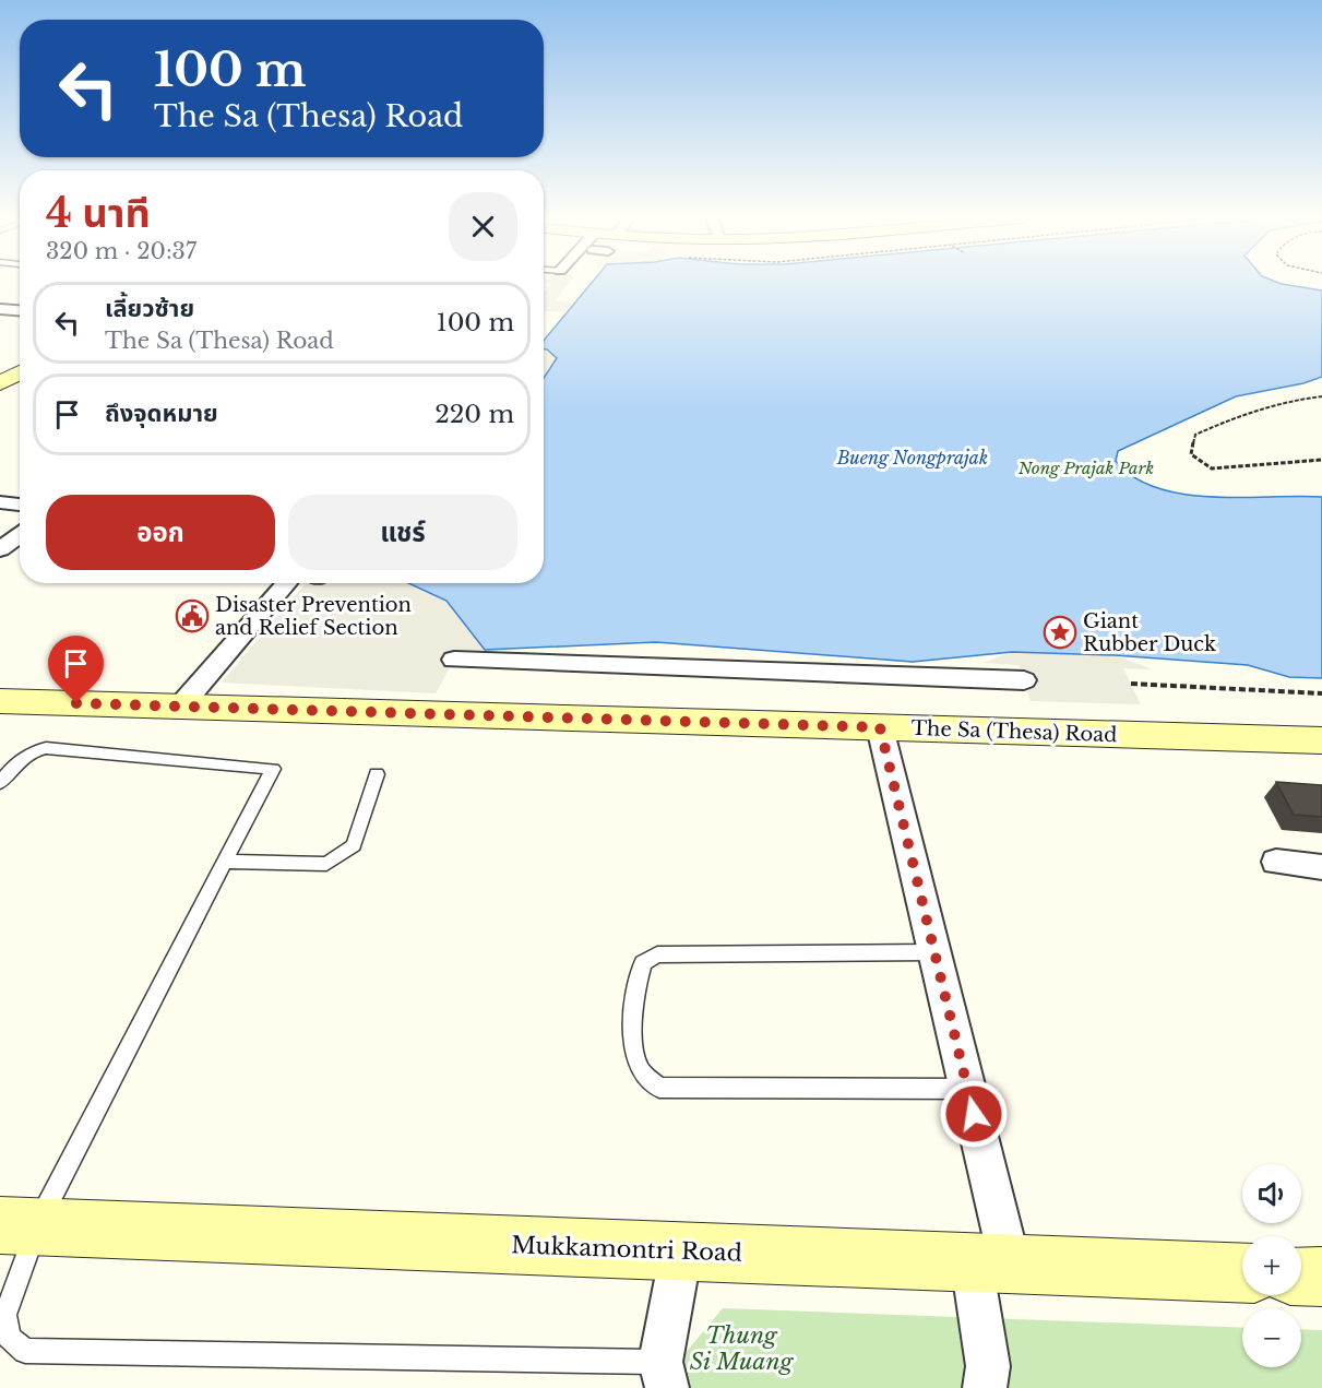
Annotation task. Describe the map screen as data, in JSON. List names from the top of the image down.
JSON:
{
  "streets": {
    "street": ["The Sa (Thesa) Road", "Mukkamontri Road"]
  },
  "water": ["Bueng Nongprajak"],
  "parks": ["Nong Prajak Park", "Thung Si Muang"],
  "places": {
    "public building": ["Disaster Prevention and Relief Section"],
    "place": ["Giant Rubber Duck"]
  },
  "page": {
    "turn": ["100 m", "The Sa (Thesa) Road"],
    "heading": ["4 นาที", "320 m · 20:37"],
    "list": [
      {
        "name": "เลี้ยวซ้าย",
        "note": "The Sa (Thesa) Road",
        "value": "100 m"
      },
      {
        "name": "ถึงจุดหมาย",
        "value": "220 m"
      }
    ],
    "buttons": ["ออก", "แชร์"],
    "map_buttons": ["+", "−"]
  }
}
